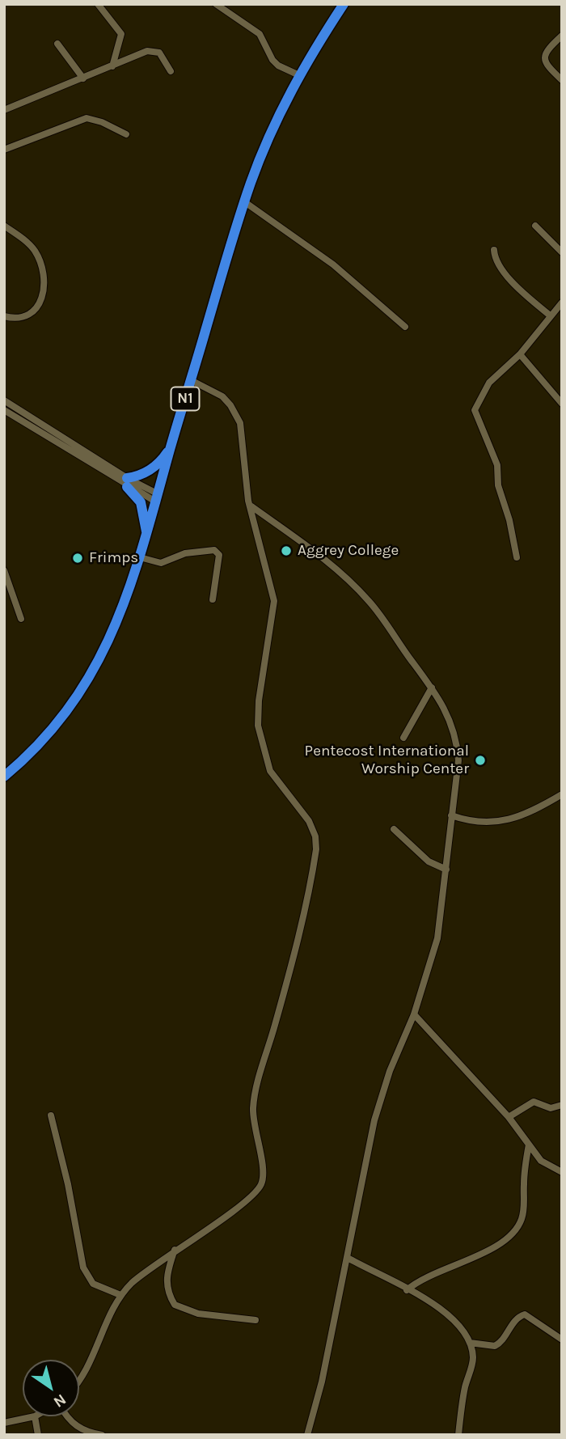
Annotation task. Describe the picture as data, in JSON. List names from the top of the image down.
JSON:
{
  "streets": {
    "highway": ["N1"]
  },
  "places": ["Aggrey College", "Frimps", "Pentecost International Worship Center"],
  "north": "bottom right"
}
